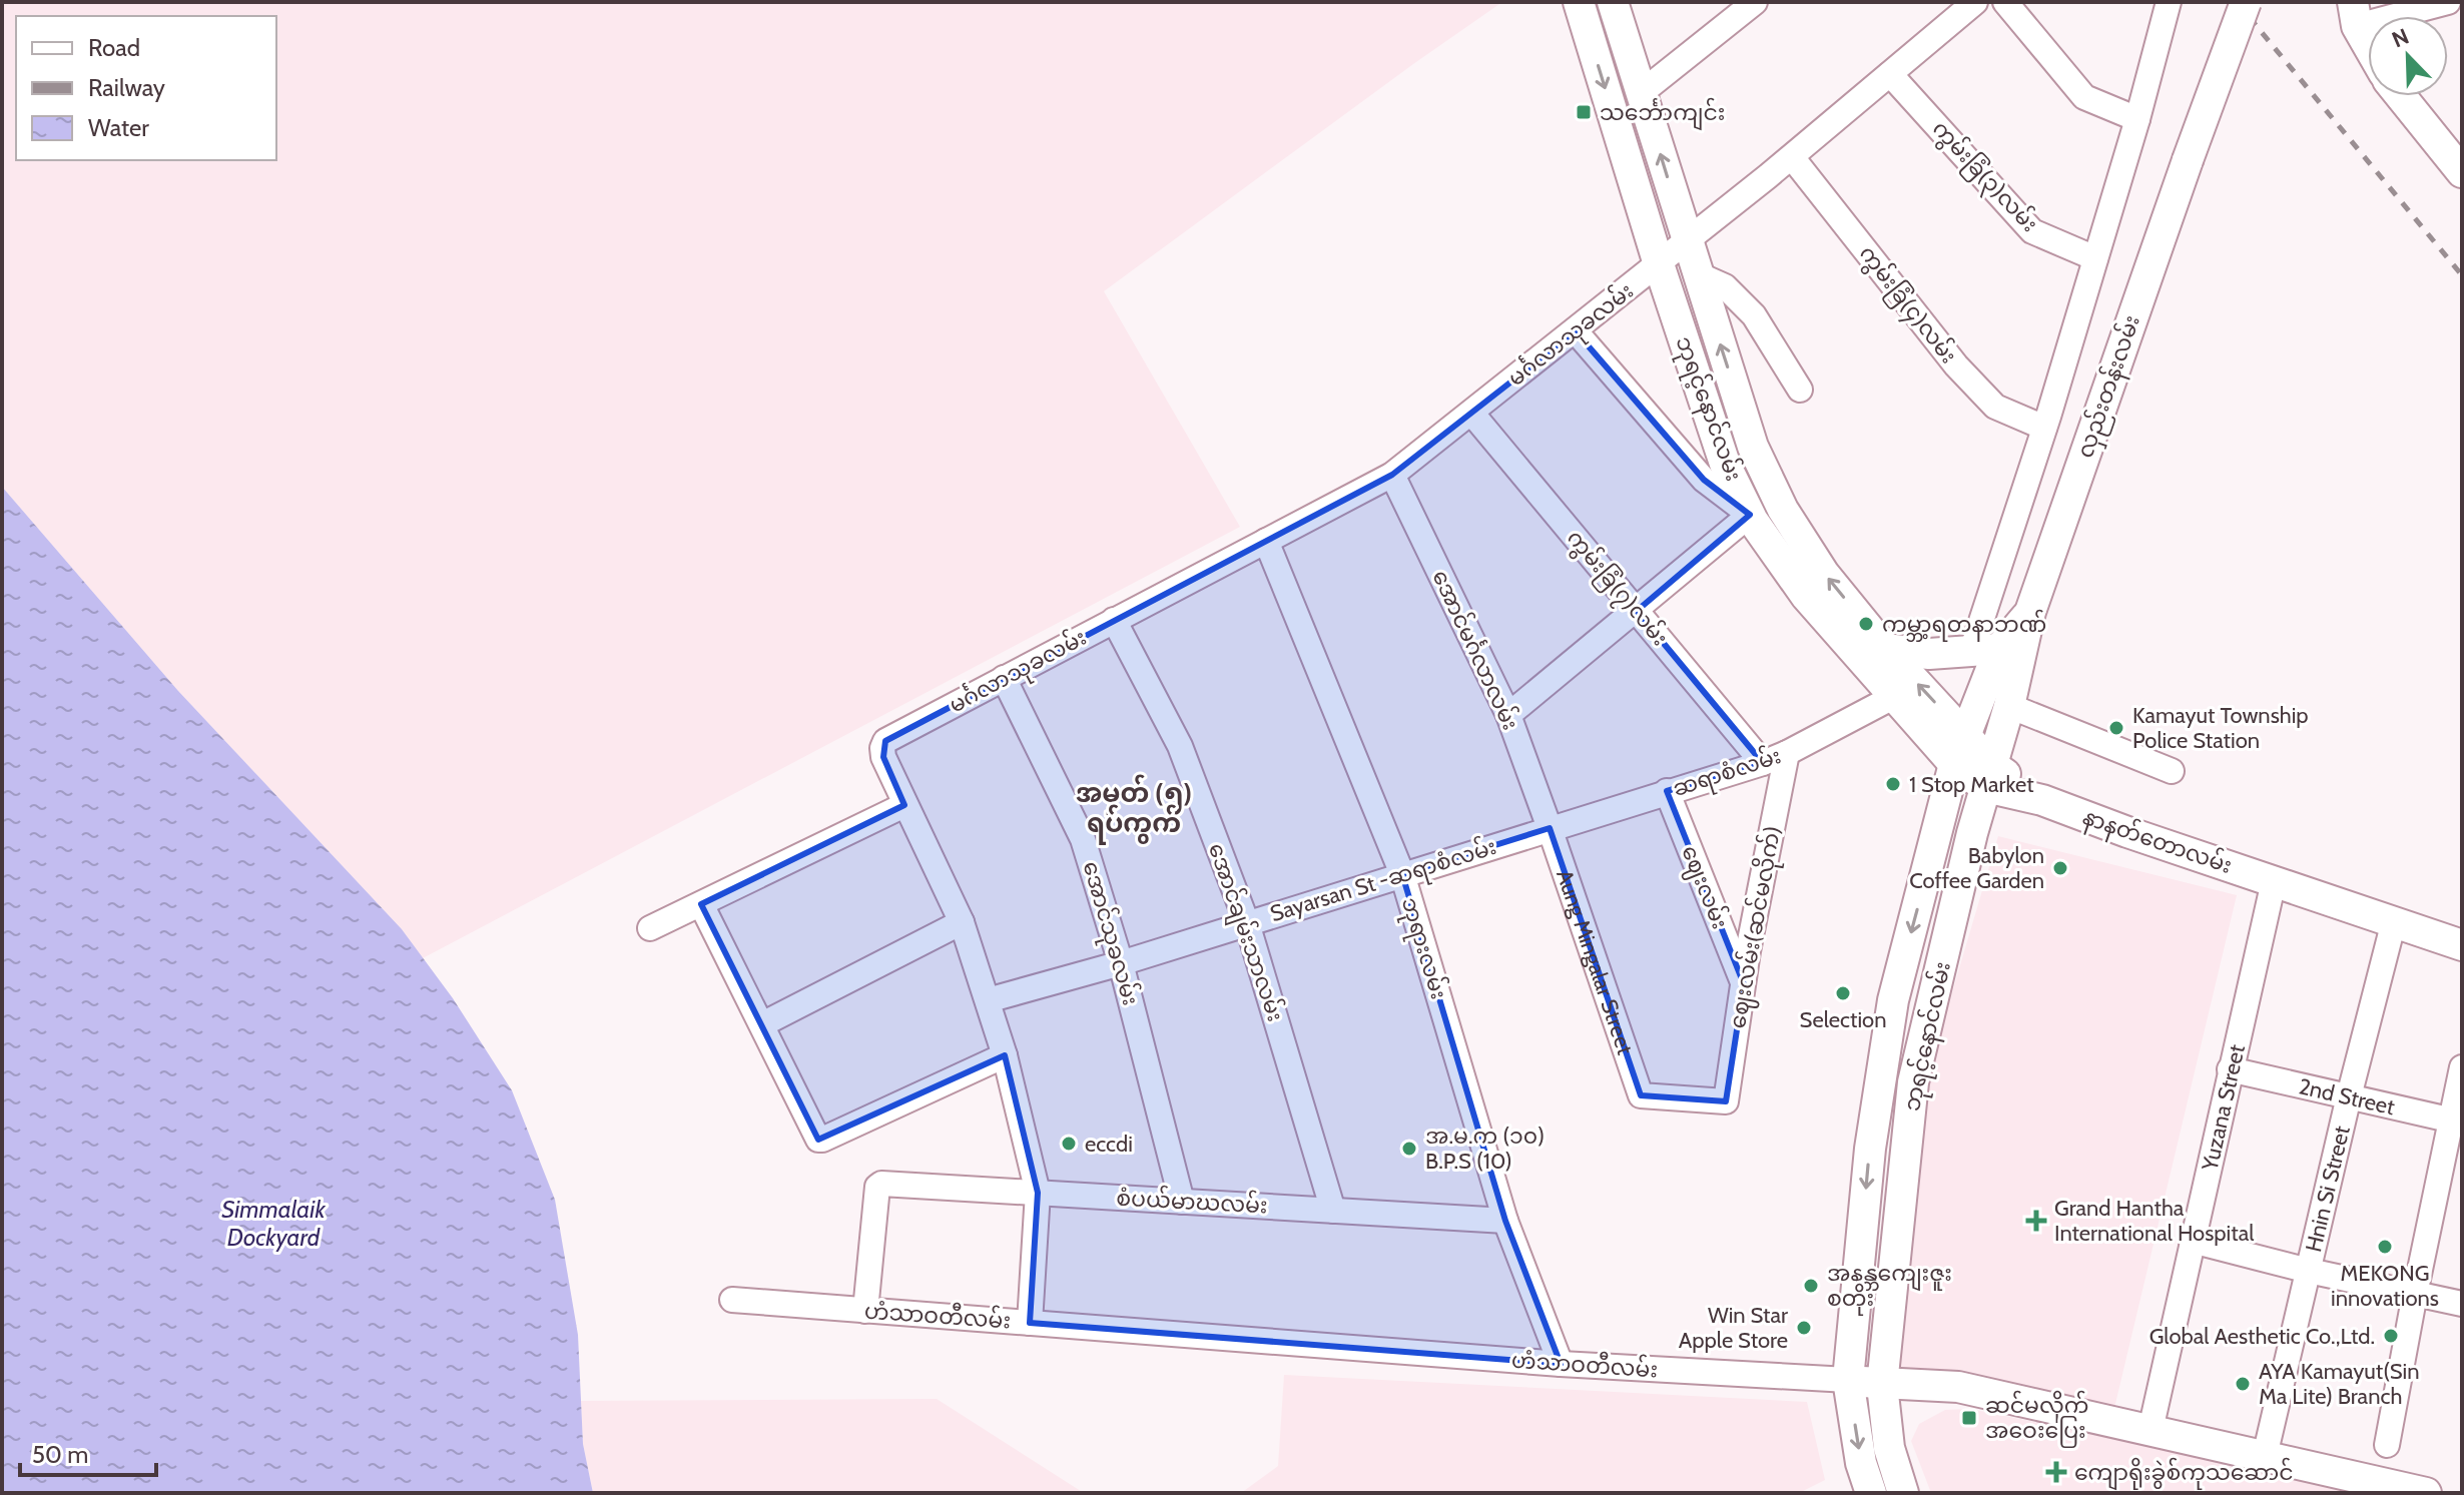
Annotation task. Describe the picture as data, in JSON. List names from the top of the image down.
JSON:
{
  "streets": {
    "main road": [
      "လှည်းတန်းလမ်း",
      "ဘုရင့်နောင်လမ်း",
      "နာနတ်တောလမ်း",
      "ဟံသာဝတီလမ်း"
    ],
    "street": [
      "ကွမ်းခြံ(၃)လမ်း",
      "ကွမ်းခြံ(၄)လမ်း",
      "မင်္ဂလာသုခလမ်း",
      "ကွမ်းခြံ(၇)လမ်း",
      "အောင်မင်္ဂလာလမ်း",
      "ဆရာစံလမ်း",
      "Sayarsan St -ဆရာစံလမ်း",
      "ဈေးလမ်း",
      "ဈေးလမ်း(ဆင်မလိုက်)",
      "အောင်ချမ်းသာလမ်း",
      "အောင်သုခလမ်း",
      "ဘုရားလမ်း",
      "Aung Mingalar Street",
      "2nd Street",
      "Yuzana Street",
      "Hnin Si Street",
      "စံပယ်မာဃလမ်း"
    ]
  },
  "crossings": [
    ["ကွမ်းခြံ(၃)လမ်း", "မင်္ဂလာသုခလမ်း"],
    ["ကွမ်းခြံ(၄)လမ်း", "မင်္ဂလာသုခလမ်း"],
    ["မင်္ဂလာသုခလမ်း", "ဘုရင့်နောင်လမ်း"],
    ["မင်္ဂလာသုခလမ်း", "ကွမ်းခြံ(၇)လမ်း"],
    ["မင်္ဂလာသုခလမ်း", "အောင်မင်္ဂလာလမ်း"],
    ["မင်္ဂလာသုခလမ်း", "Sayarsan St -ဆရာစံလမ်း"],
    ["မင်္ဂလာသုခလမ်း", "အောင်ချမ်းသာလမ်း"],
    ["မင်္ဂလာသုခလမ်း", "အောင်သုခလမ်း"],
    ["မင်္ဂလာသုခလမ်း", "ဘုရားလမ်း"],
    ["မင်္ဂလာသုခလမ်း", "စံပယ်မာဃလမ်း"],
    ["မင်္ဂလာသုခလမ်း", "ဟံသာဝတီလမ်း"],
    ["လှည်းတန်းလမ်း", "ဘုရင့်နောင်လမ်း"],
    ["လှည်းတန်းလမ်း", "နာနတ်တောလမ်း"],
    ["လှည်းတန်းလမ်း", "ဟံသာဝတီလမ်း"],
    ["ဘုရင့်နောင်လမ်း", "ဆရာစံလမ်း"],
    ["ဘုရင့်နောင်လမ်း", "နာနတ်တောလမ်း"],
    ["ဘုရင့်နောင်လမ်း", "ဟံသာဝတီလမ်း"],
    ["ကွမ်းခြံ(၇)လမ်း", "ဆရာစံလမ်း"],
    ["အောင်မင်္ဂလာလမ်း", "ဆရာစံလမ်း"],
    ["အောင်မင်္ဂလာလမ်း", "Sayarsan St -ဆရာစံလမ်း"],
    ["အောင်မင်္ဂလာလမ်း", "Aung Mingalar Street"],
    ["ဆရာစံလမ်း", "Sayarsan St -ဆရာစံလမ်း"],
    ["ဆရာစံလမ်း", "ဈေးလမ်း"],
    ["ဆရာစံလမ်း", "ဈေးလမ်း(ဆင်မလိုက်)"],
    ["ဆရာစံလမ်း", "Aung Mingalar Street"],
    ["နာနတ်တောလမ်း", "Yuzana Street"],
    ["နာနတ်တောလမ်း", "Hnin Si Street"],
    ["Sayarsan St -ဆရာစံလမ်း", "အောင်ချမ်းသာလမ်း"],
    ["Sayarsan St -ဆရာစံလမ်း", "အောင်သုခလမ်း"],
    ["Sayarsan St -ဆရာစံလမ်း", "ဘုရားလမ်း"],
    ["Sayarsan St -ဆရာစံလမ်း", "Aung Mingalar Street"],
    ["ဈေးလမ်း", "ဈေးလမ်း(ဆင်မလိုက်)"],
    ["ဈေးလမ်း(ဆင်မလိုက်)", "Aung Mingalar Street"],
    ["အောင်ချမ်းသာလမ်း", "စံပယ်မာဃလမ်း"],
    ["အောင်သုခလမ်း", "စံပယ်မာဃလမ်း"],
    ["ဘုရားလမ်း", "စံပယ်မာဃလမ်း"],
    ["ဘုရားလမ်း", "ဟံသာဝတီလမ်း"],
    ["2nd Street", "Yuzana Street"],
    ["2nd Street", "Hnin Si Street"],
    ["Yuzana Street", "ဟံသာဝတီလမ်း"],
    ["Hnin Si Street", "ဟံသာဝတီလမ်း"],
    ["စံပယ်မာဃလမ်း", "ဟံသာဝတီလမ်း"]
  ],
  "one_way": ["လှည်းတန်းလမ်း"],
  "districts": ["အမှတ် (၅) ရပ်ကွက်"],
  "water": ["Simmalaik Dockyard"],
  "places": {
    "transit": ["သင်္ဘောကျင်း", "ဆင်မလိုက် အဝေးပြေး"],
    "other": [
      "ကမ္ဘာ့ရတနာဘဏ်",
      "Kamayut Township Police Station",
      "1 Stop Market",
      "Babylon Coffee Garden",
      "Selection",
      "eccdi",
      "အ.မ.က (၁၀) B.P.S (10)",
      "MEKONG innovations",
      "အနန္တကျေးဇူး စတိုး",
      "Win Star Apple Store",
      "Global Aesthetic Co.,Ltd.",
      "AYA Kamayut(Sin Ma Lite) Branch"
    ],
    "health": ["Grand Hantha International Hospital", "ကျောရိုးခွဲစ်ကုသဆောင်"]
  },
  "legend": ["Road", "Railway", "Water"],
  "scale_bar": "50 m",
  "north": "top left"
}
